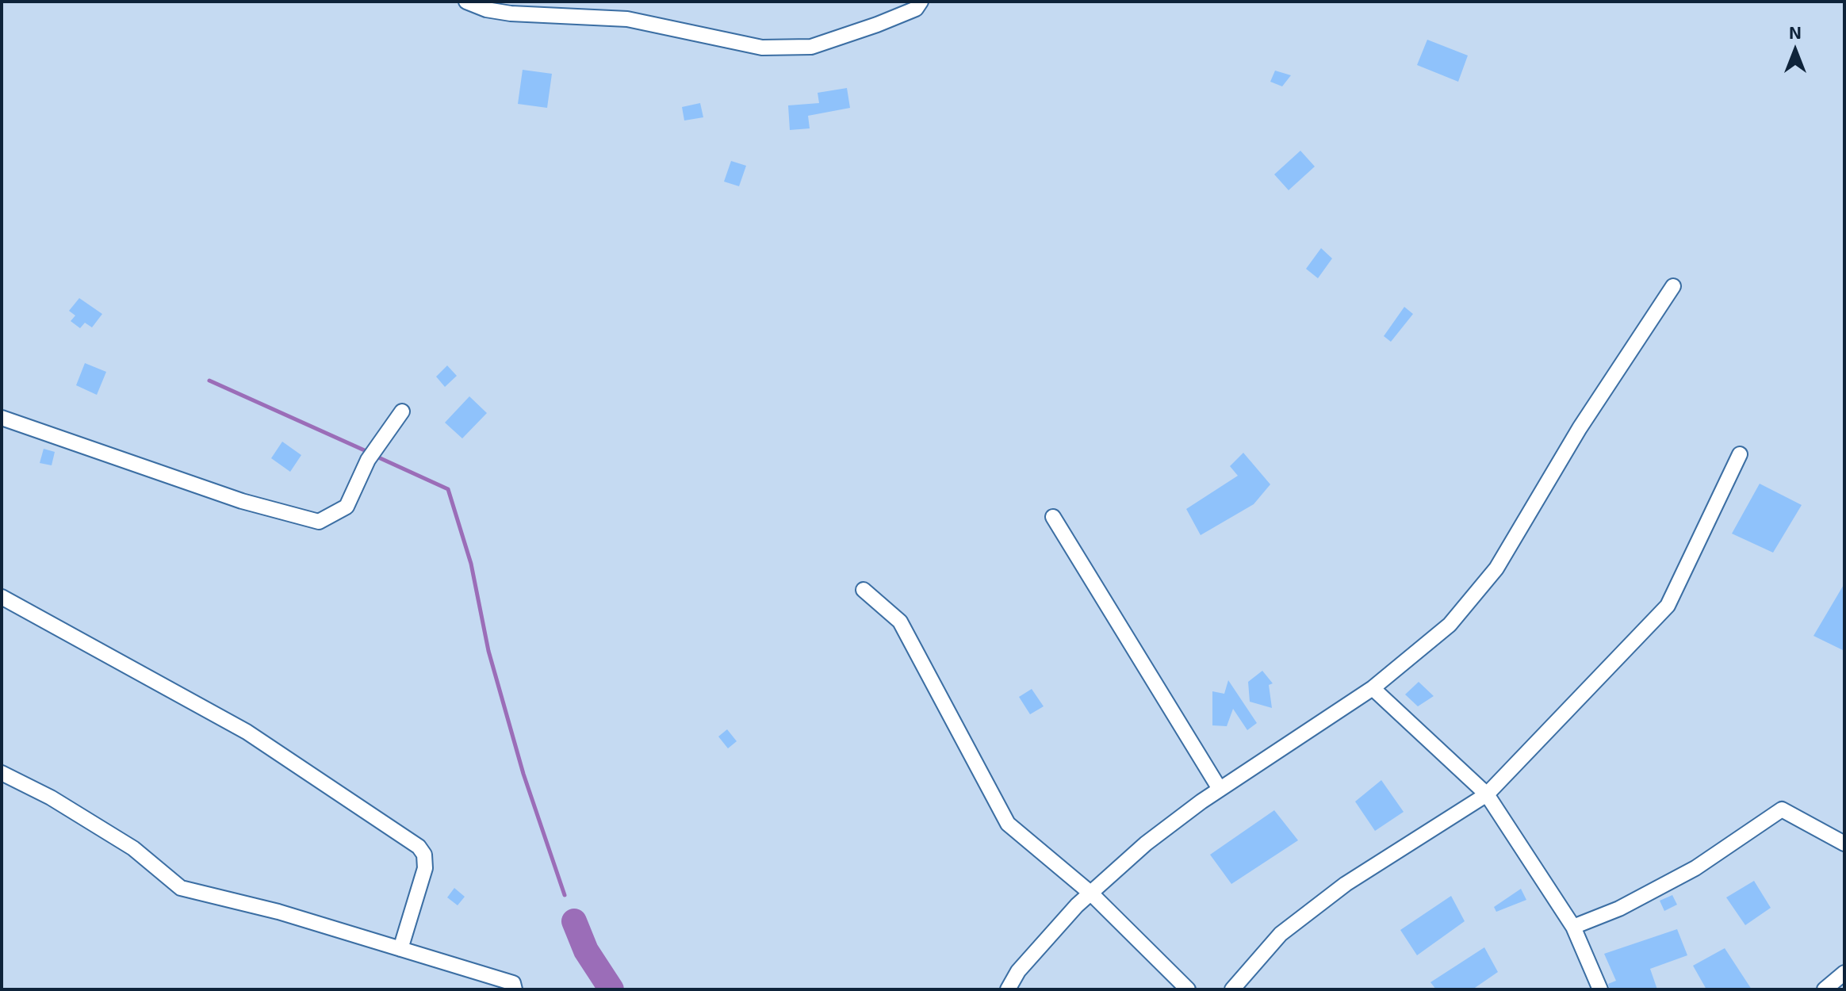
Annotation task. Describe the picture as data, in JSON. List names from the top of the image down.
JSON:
{
  "north": "top"
}
